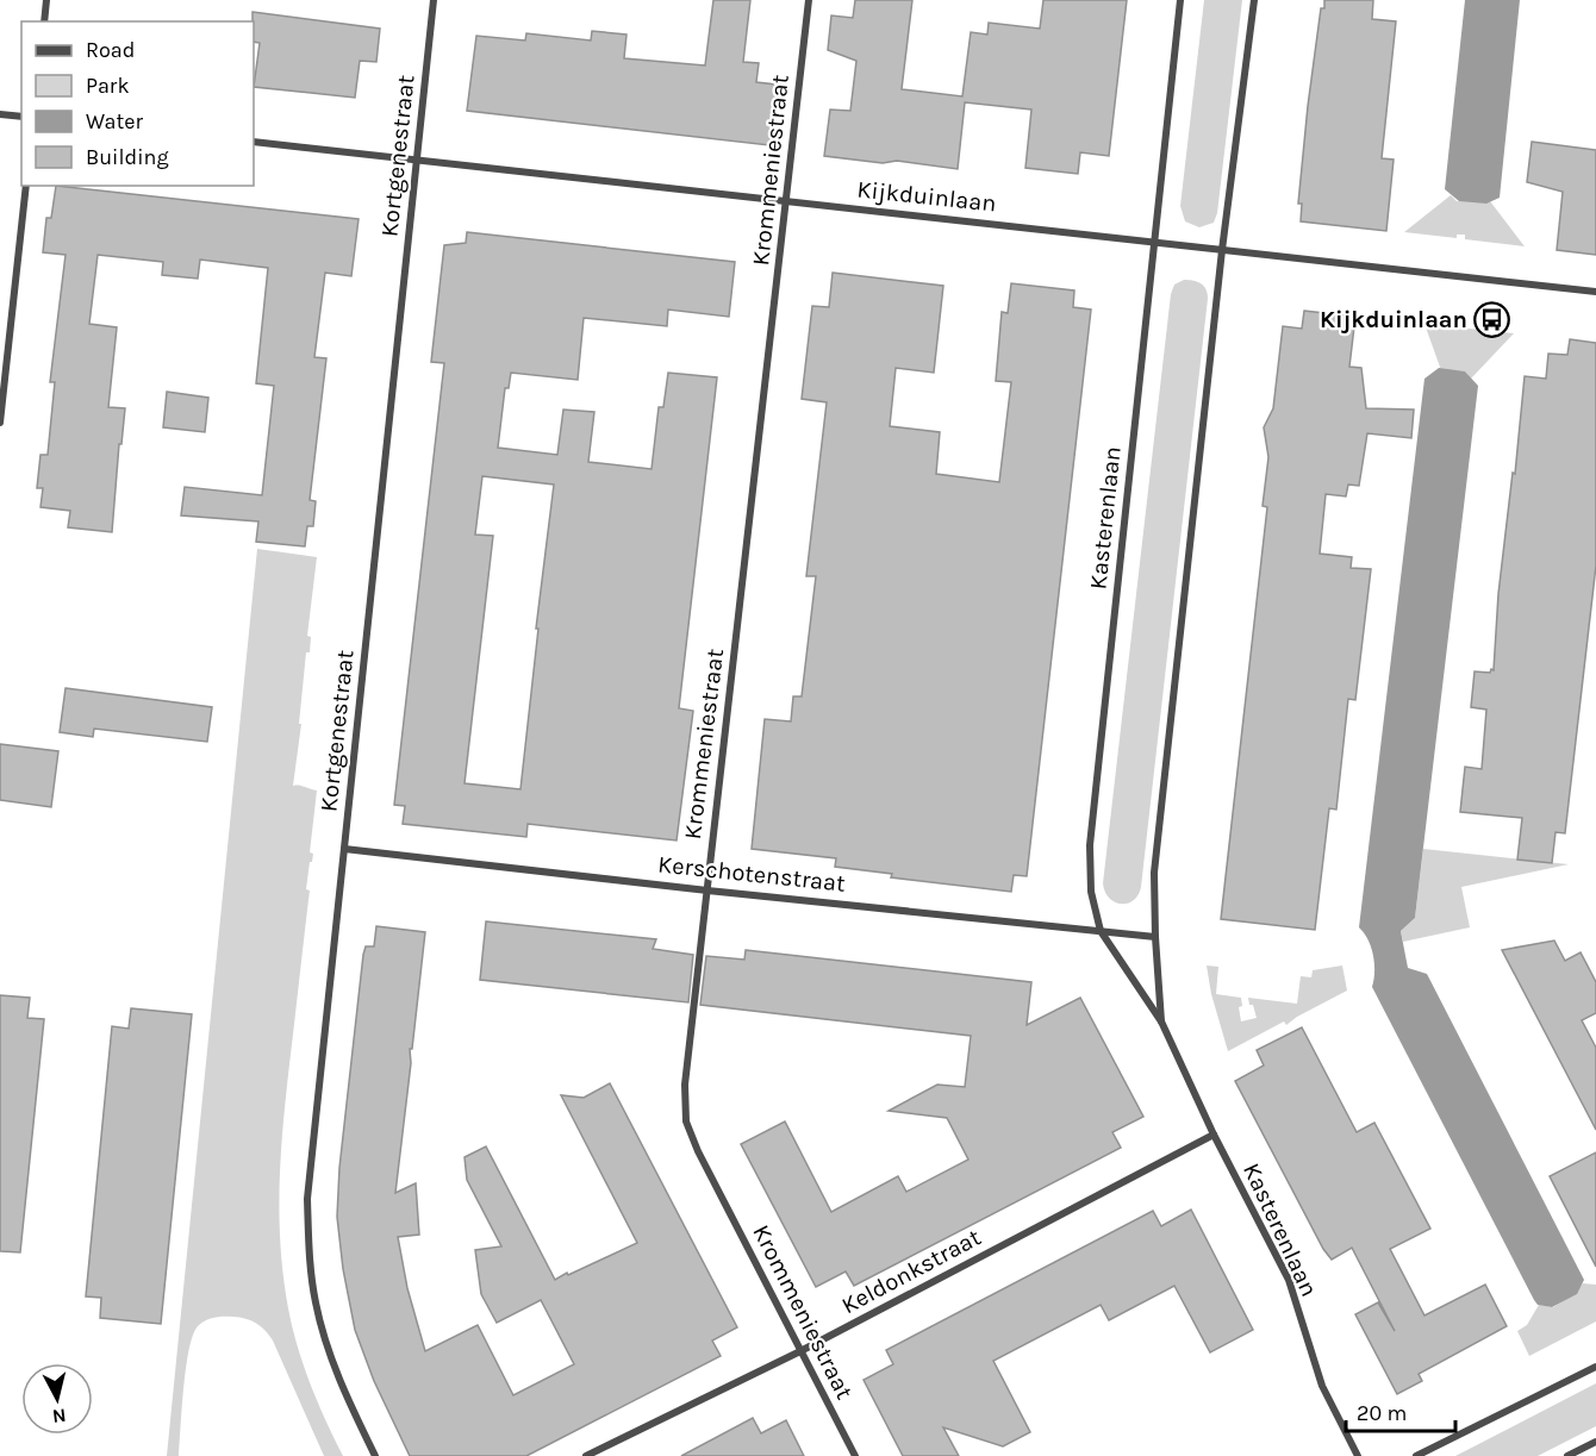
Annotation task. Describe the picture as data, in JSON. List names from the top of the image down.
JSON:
{
  "streets": {
    "street": [
      "Kortgenestraat",
      "Krommeniestraat",
      "Kijkduinlaan",
      "Kasterenlaan",
      "Kerschotenstraat",
      "Keldonkstraat"
    ]
  },
  "crossings": [
    ["Kortgenestraat", "Kijkduinlaan"],
    ["Kortgenestraat", "Kerschotenstraat"],
    ["Krommeniestraat", "Kijkduinlaan"],
    ["Krommeniestraat", "Kerschotenstraat"],
    ["Krommeniestraat", "Keldonkstraat"],
    ["Kijkduinlaan", "Kasterenlaan"],
    ["Kasterenlaan", "Kerschotenstraat"],
    ["Kasterenlaan", "Keldonkstraat"]
  ],
  "places": {
    "bus stop": ["Kijkduinlaan"]
  },
  "legend": [
    "Road",
    "Park",
    "Water",
    "Building"
  ],
  "scale_bar": "20 m",
  "north": "bottom"
}
